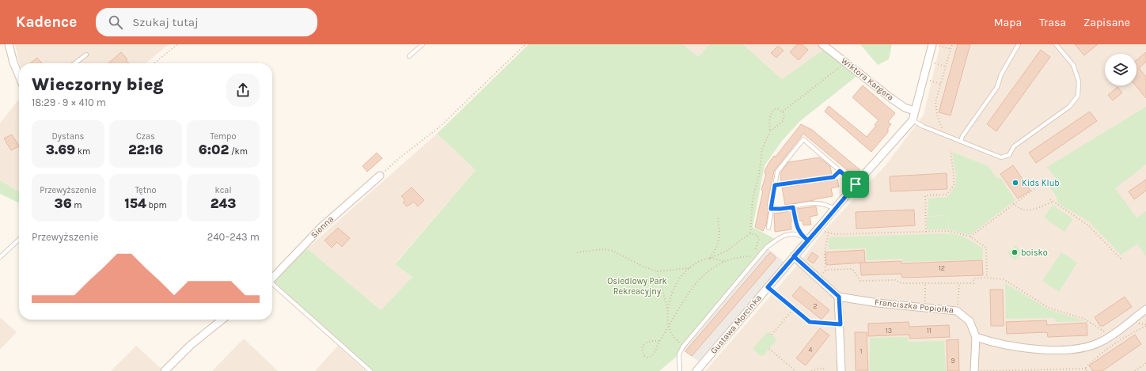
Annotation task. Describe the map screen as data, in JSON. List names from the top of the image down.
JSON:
{
  "streets": {
    "street": [
      "Wiktora Kargera",
      "Sienna",
      "Franciszka Popiołka",
      "Gustawa Morcinka"
    ]
  },
  "parks": ["Osiedlowy Park Rekreacyjny"],
  "places": ["Kids Klub", "boisko"],
  "house_numbers": [
    "12",
    "2",
    "13",
    "11",
    "4",
    "1",
    "9"
  ],
  "page": {
    "header": "Kadence",
    "search": "Szukaj tutaj",
    "nav": ["Mapa", "Trasa", "Zapisane"],
    "heading": ["Wieczorny bieg", "18:29 · 9 × 410 m"],
    "stats": [
      ["Dystans", "3.69 km"],
      ["Czas", "22:16"],
      ["Tempo", "6:02 /km"],
      ["Przewyższenie", "36 m"],
      ["Tętno", "154 bpm"],
      ["kcal", "243"]
    ],
    "chart": ["Przewyższenie", "240–243 m"]
  }
}
